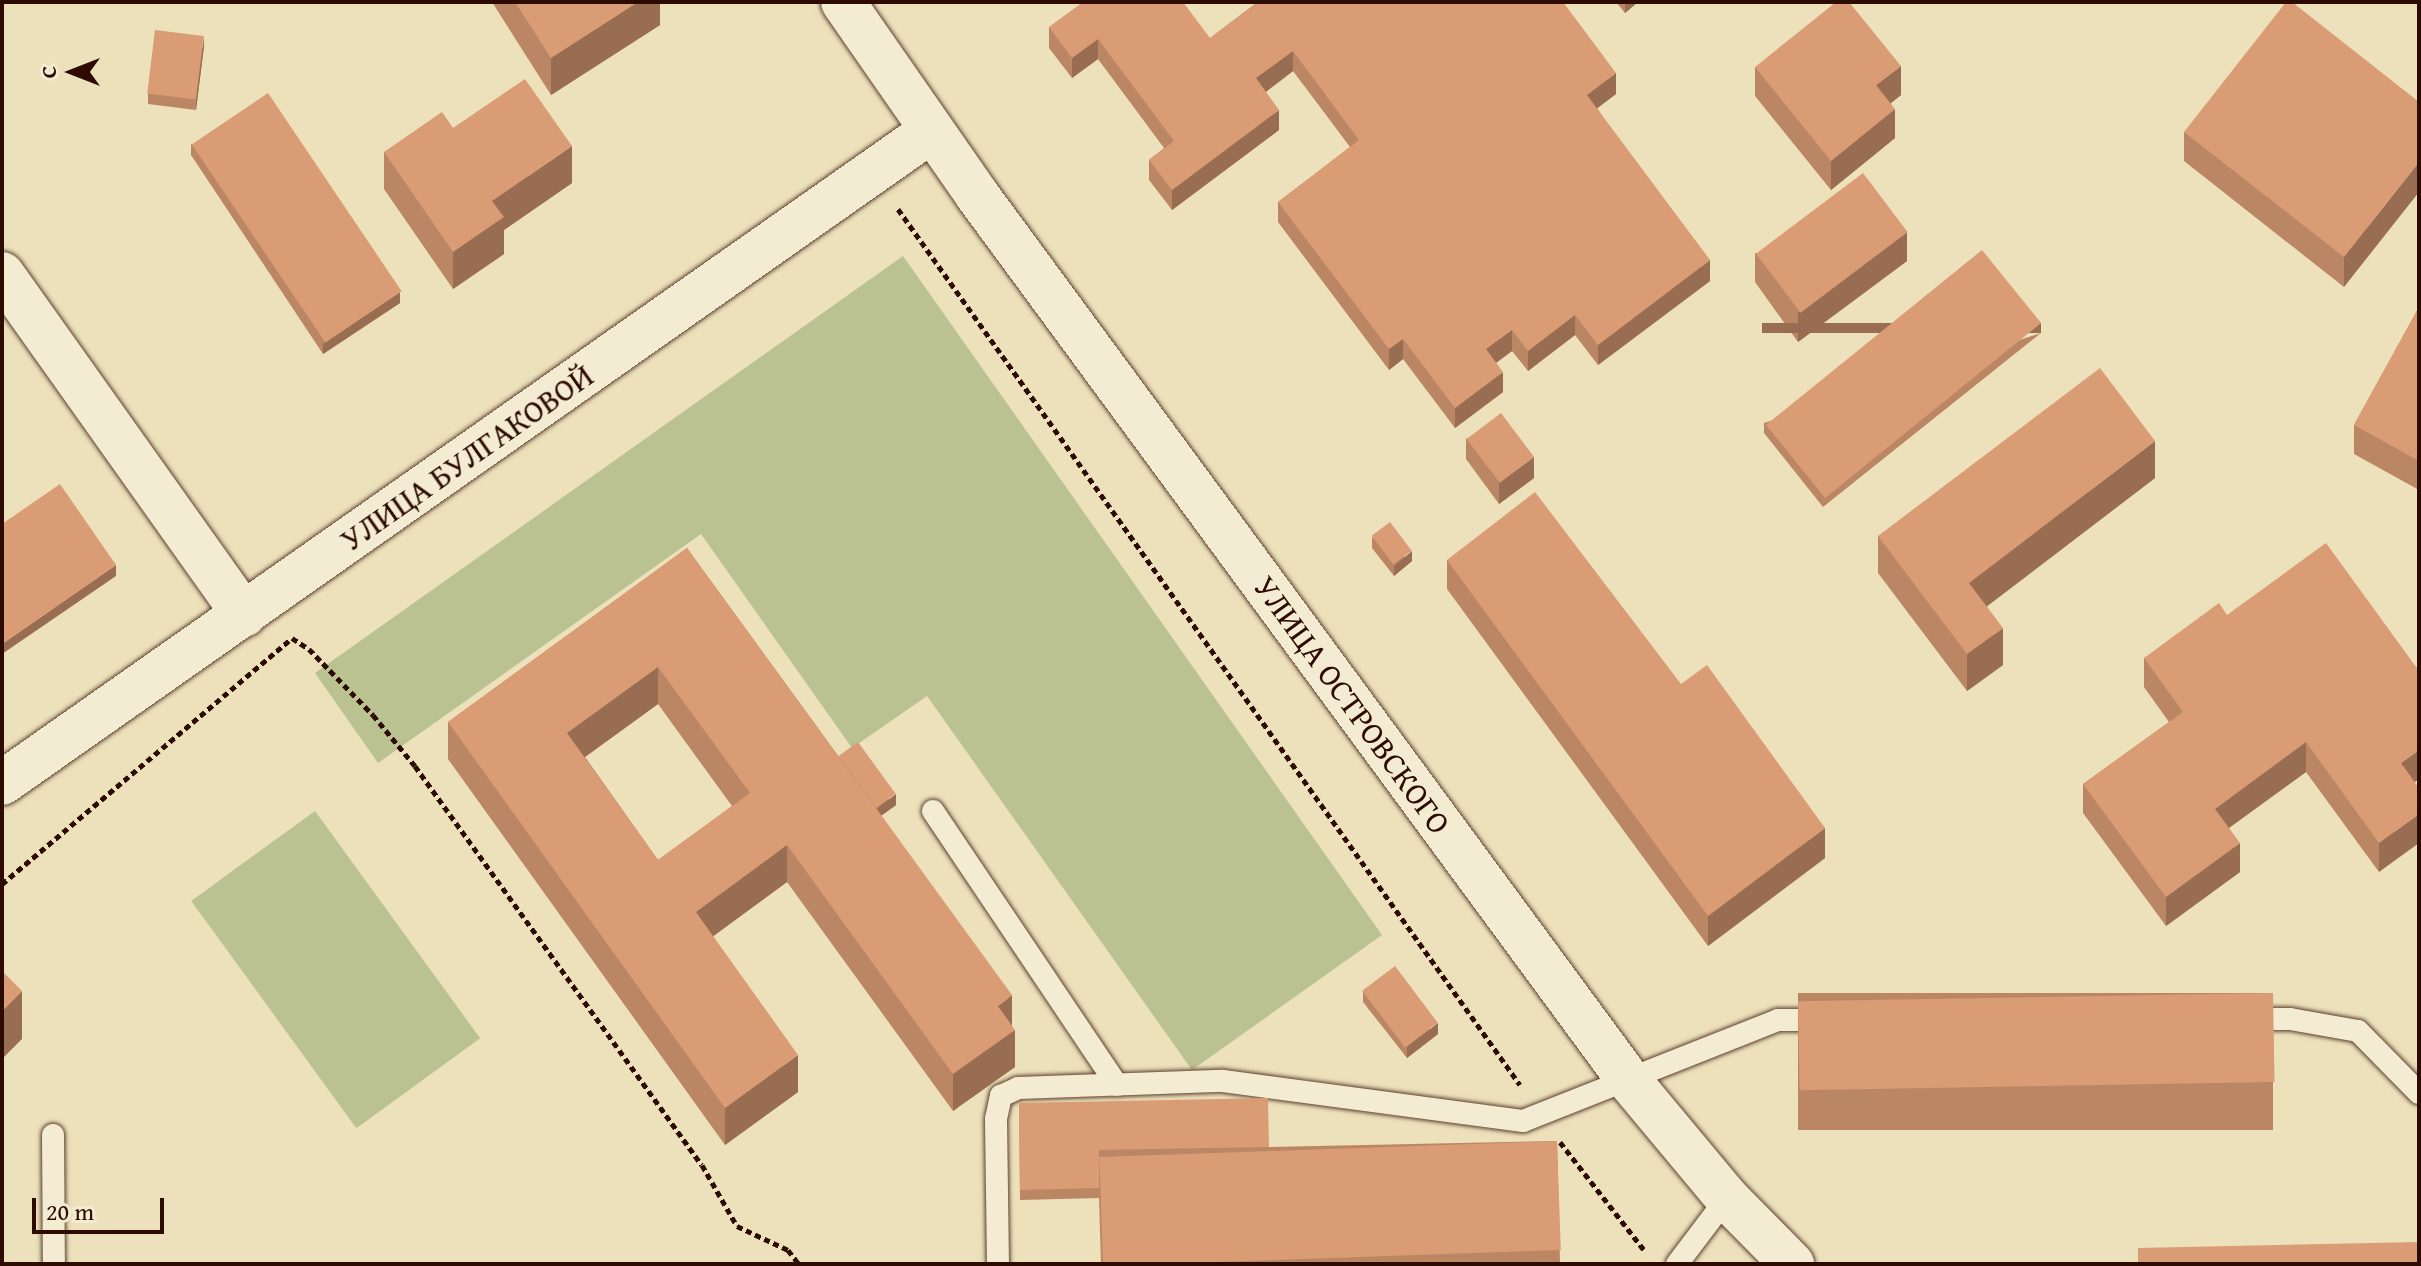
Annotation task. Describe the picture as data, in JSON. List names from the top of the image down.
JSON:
{
  "streets": {
    "main road": ["УЛИЦА БУЛГАКОВОЙ", "УЛИЦА ОСТРОВСКОГО"]
  },
  "crossings": [
    ["УЛИЦА БУЛГАКОВОЙ", "УЛИЦА ОСТРОВСКОГО"]
  ],
  "scale_bar": "20 m",
  "north": "left"
}
